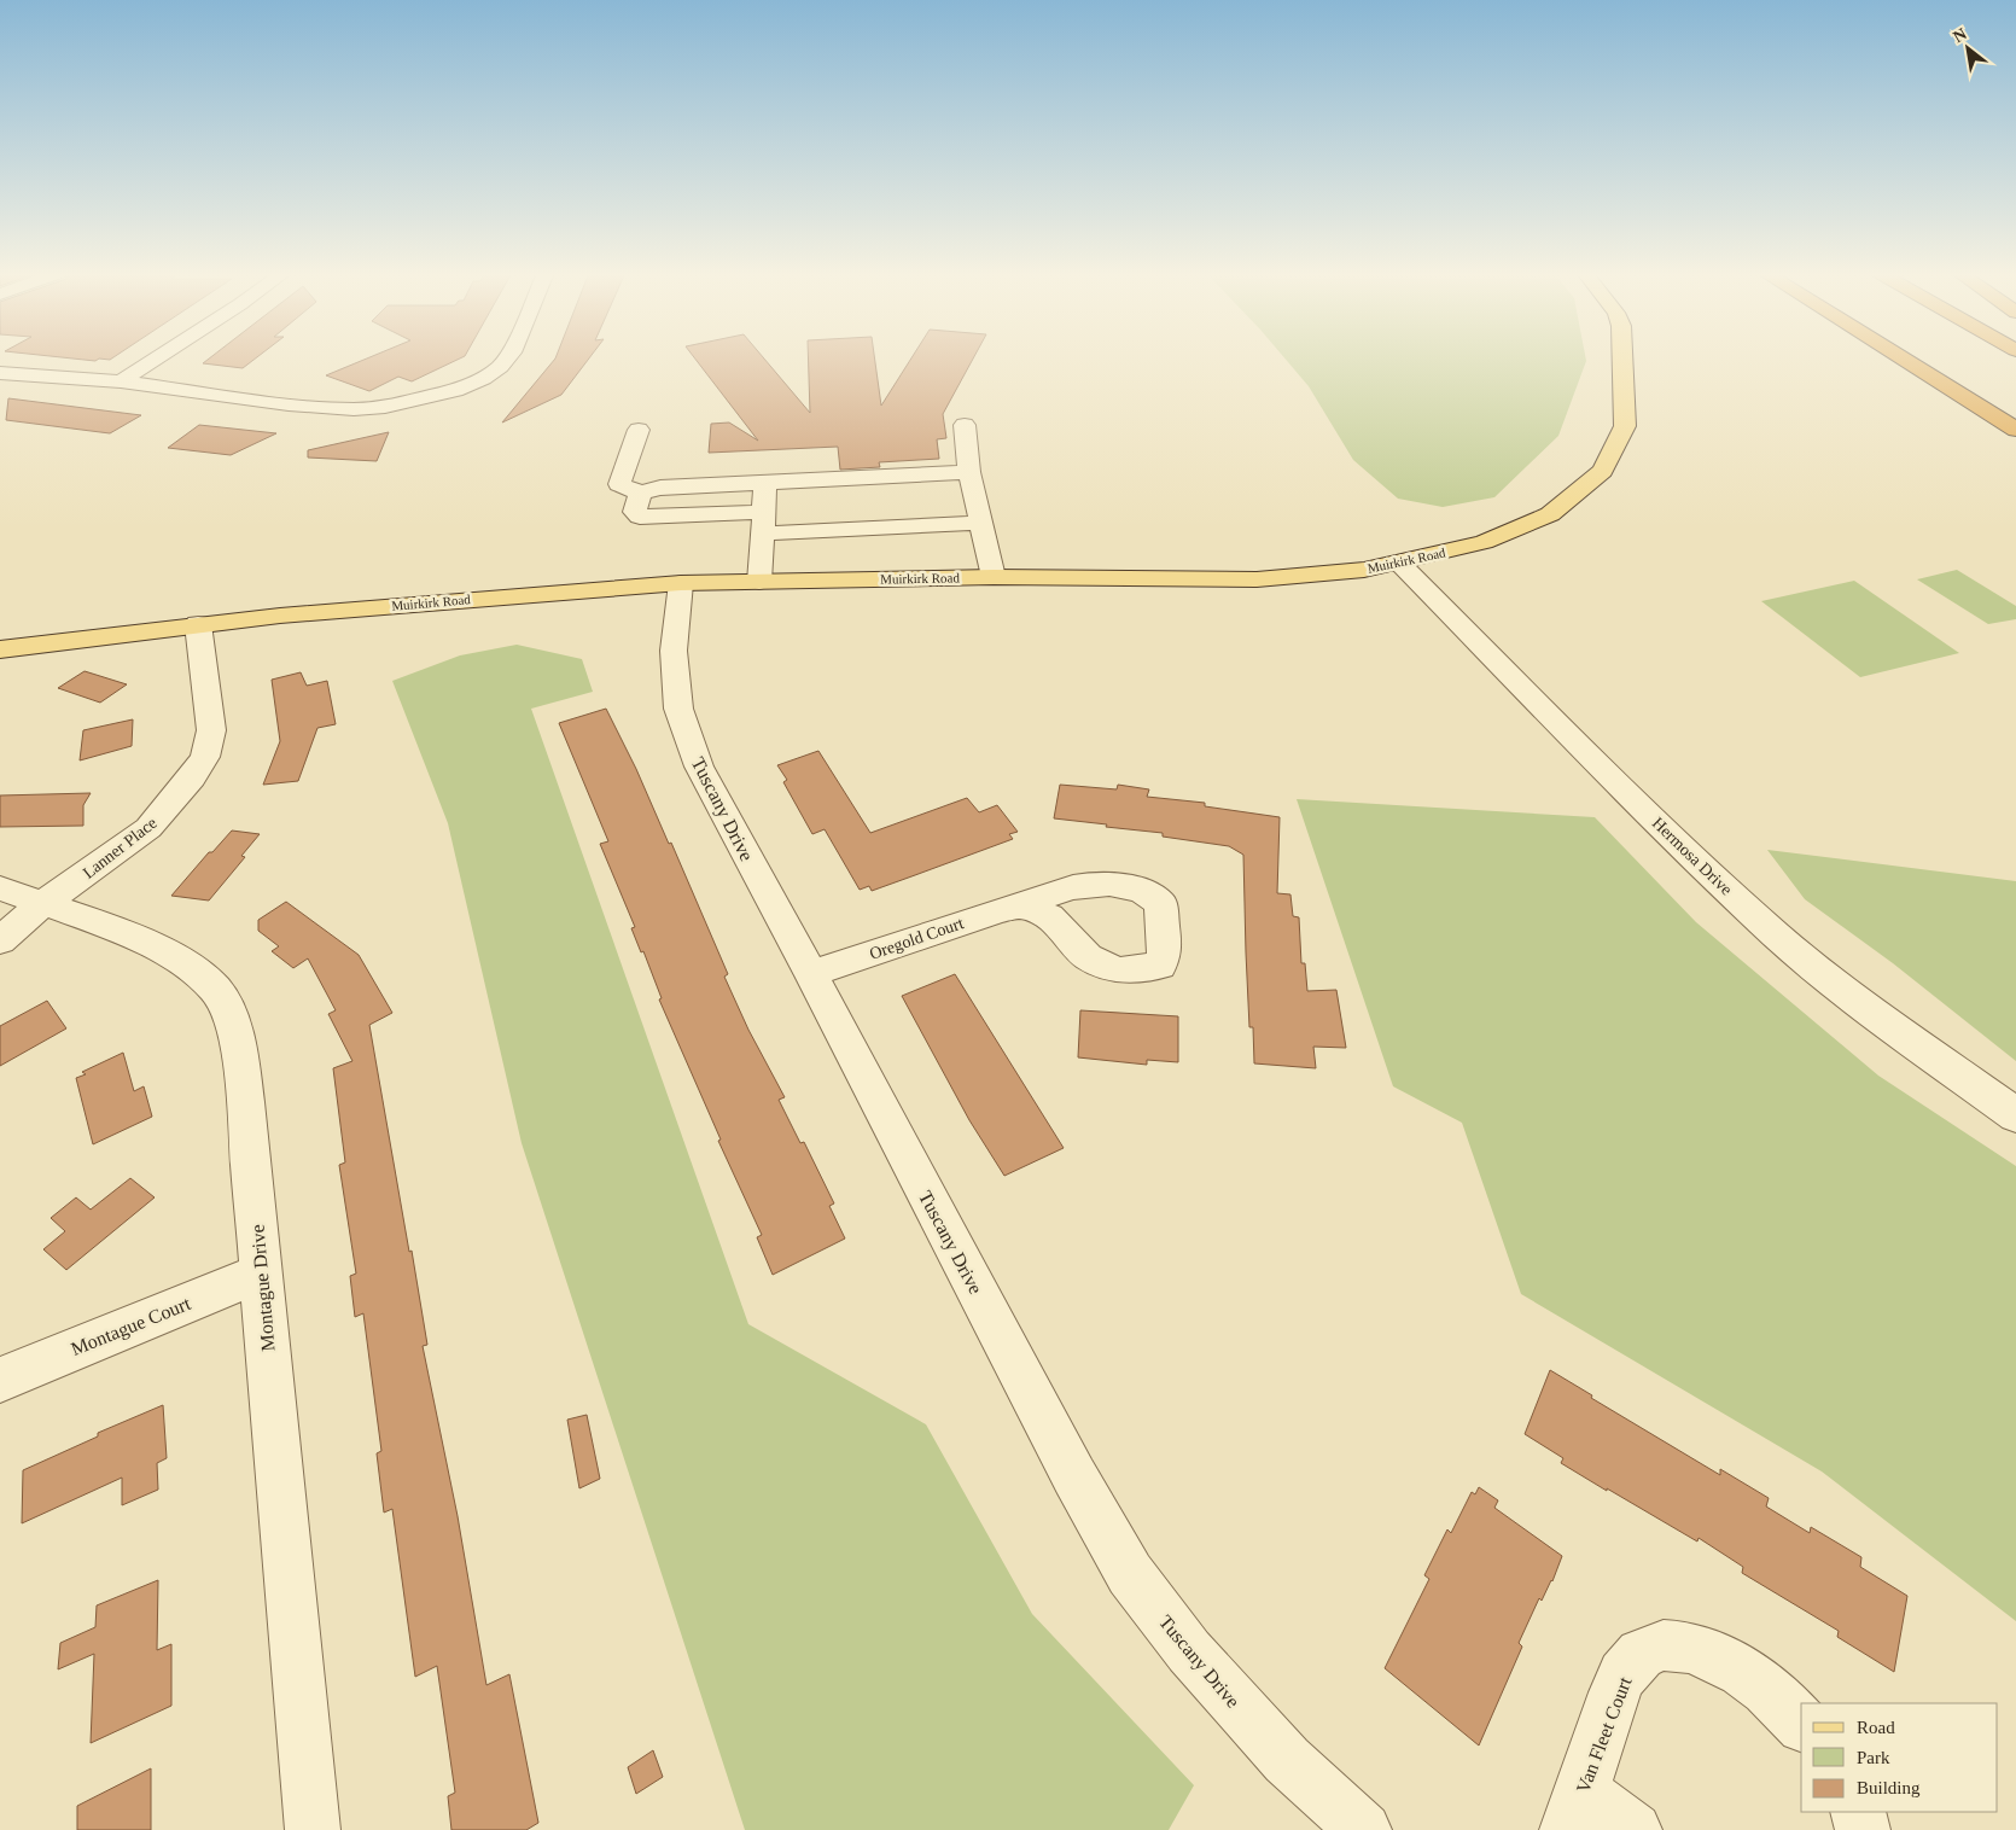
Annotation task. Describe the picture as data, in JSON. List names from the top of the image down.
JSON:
{
  "streets": {
    "main road": ["Muirkirk Road"],
    "street": [
      "Tuscany Drive",
      "Lanner Place",
      "Hermosa Drive",
      "Oregold Court",
      "Montague Drive",
      "Montague Court",
      "Van Fleet Court"
    ]
  },
  "crossings": [
    ["Muirkirk Road", "Tuscany Drive"],
    ["Muirkirk Road", "Lanner Place"],
    ["Muirkirk Road", "Hermosa Drive"],
    ["Tuscany Drive", "Oregold Court"],
    ["Lanner Place", "Montague Drive"],
    ["Montague Drive", "Montague Court"]
  ],
  "legend": ["Road", "Park", "Building"],
  "north": "top left"
}
